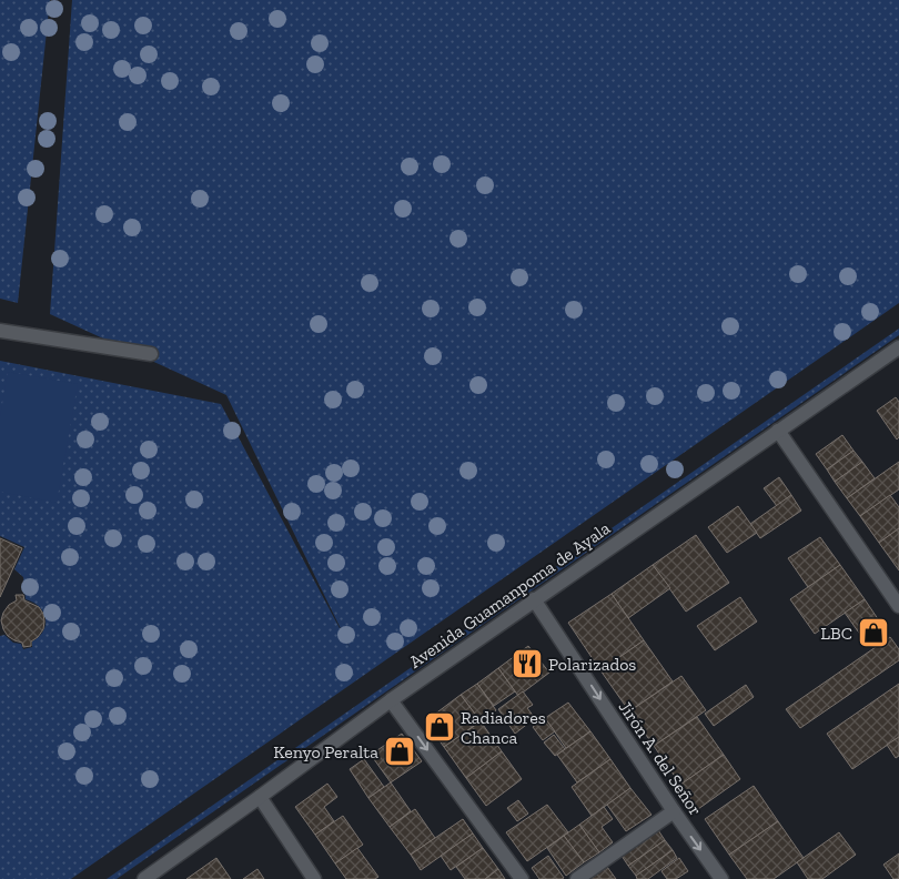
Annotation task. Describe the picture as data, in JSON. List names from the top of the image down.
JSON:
{
  "streets": {
    "street": ["Avenida Guamanpoma de Ayala", "Jirón A. del Señor"]
  },
  "crossings": [
    ["Avenida Guamanpoma de Ayala", "Jirón A. del Señor"]
  ],
  "one_way": ["Jirón A. del Señor"],
  "places": {
    "shop": ["LBC", "Radiadores Chanca", "Kenyo Peralta"],
    "restaurant": ["Polarizados"]
  }
}
